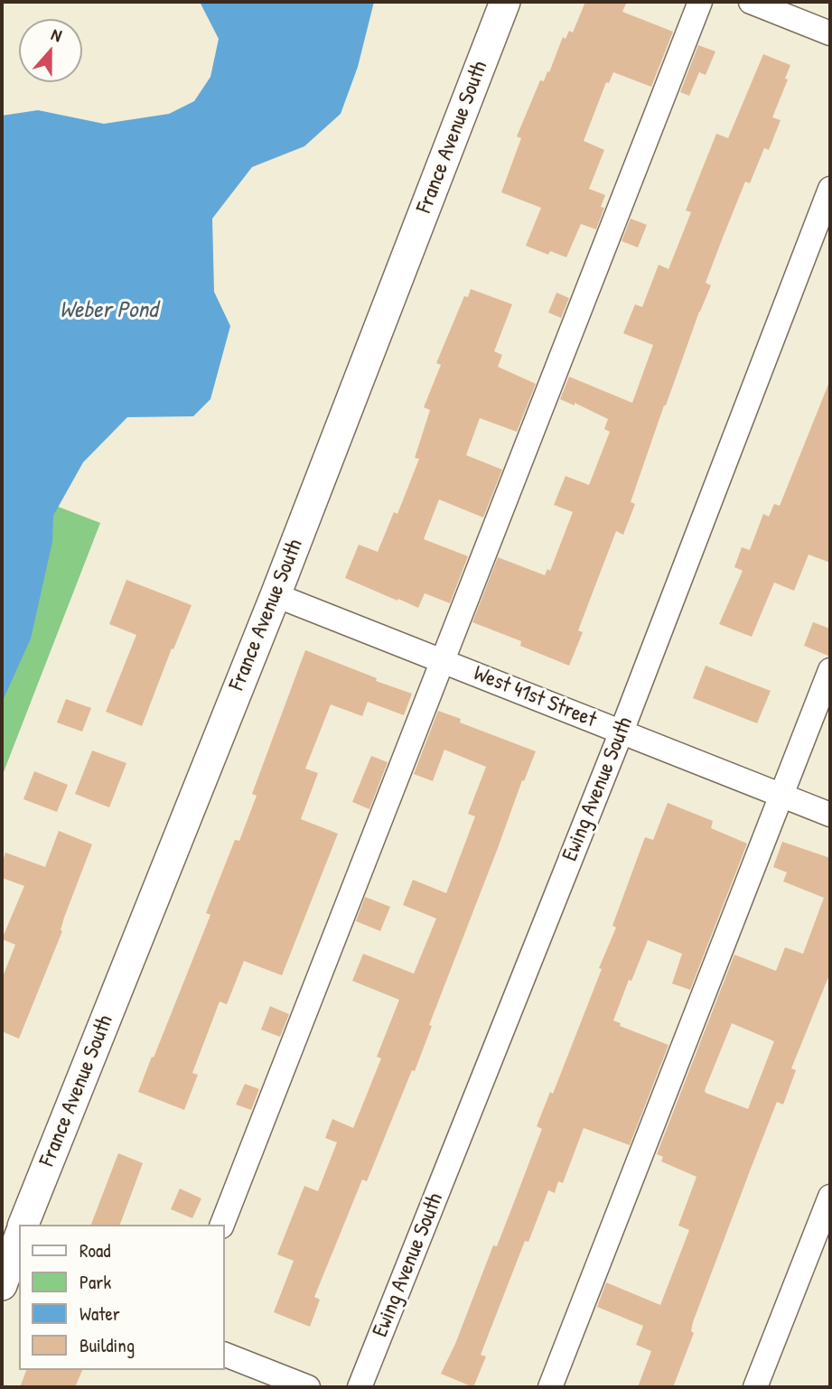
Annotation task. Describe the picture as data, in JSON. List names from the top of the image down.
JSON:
{
  "streets": {
    "main road": ["France Avenue South"],
    "street": ["West 41st Street", "Ewing Avenue South"]
  },
  "crossings": [
    ["France Avenue South", "West 41st Street"],
    ["West 41st Street", "Ewing Avenue South"]
  ],
  "water": ["Weber Pond"],
  "legend": [
    "Road",
    "Park",
    "Water",
    "Building"
  ],
  "north": "top"
}
